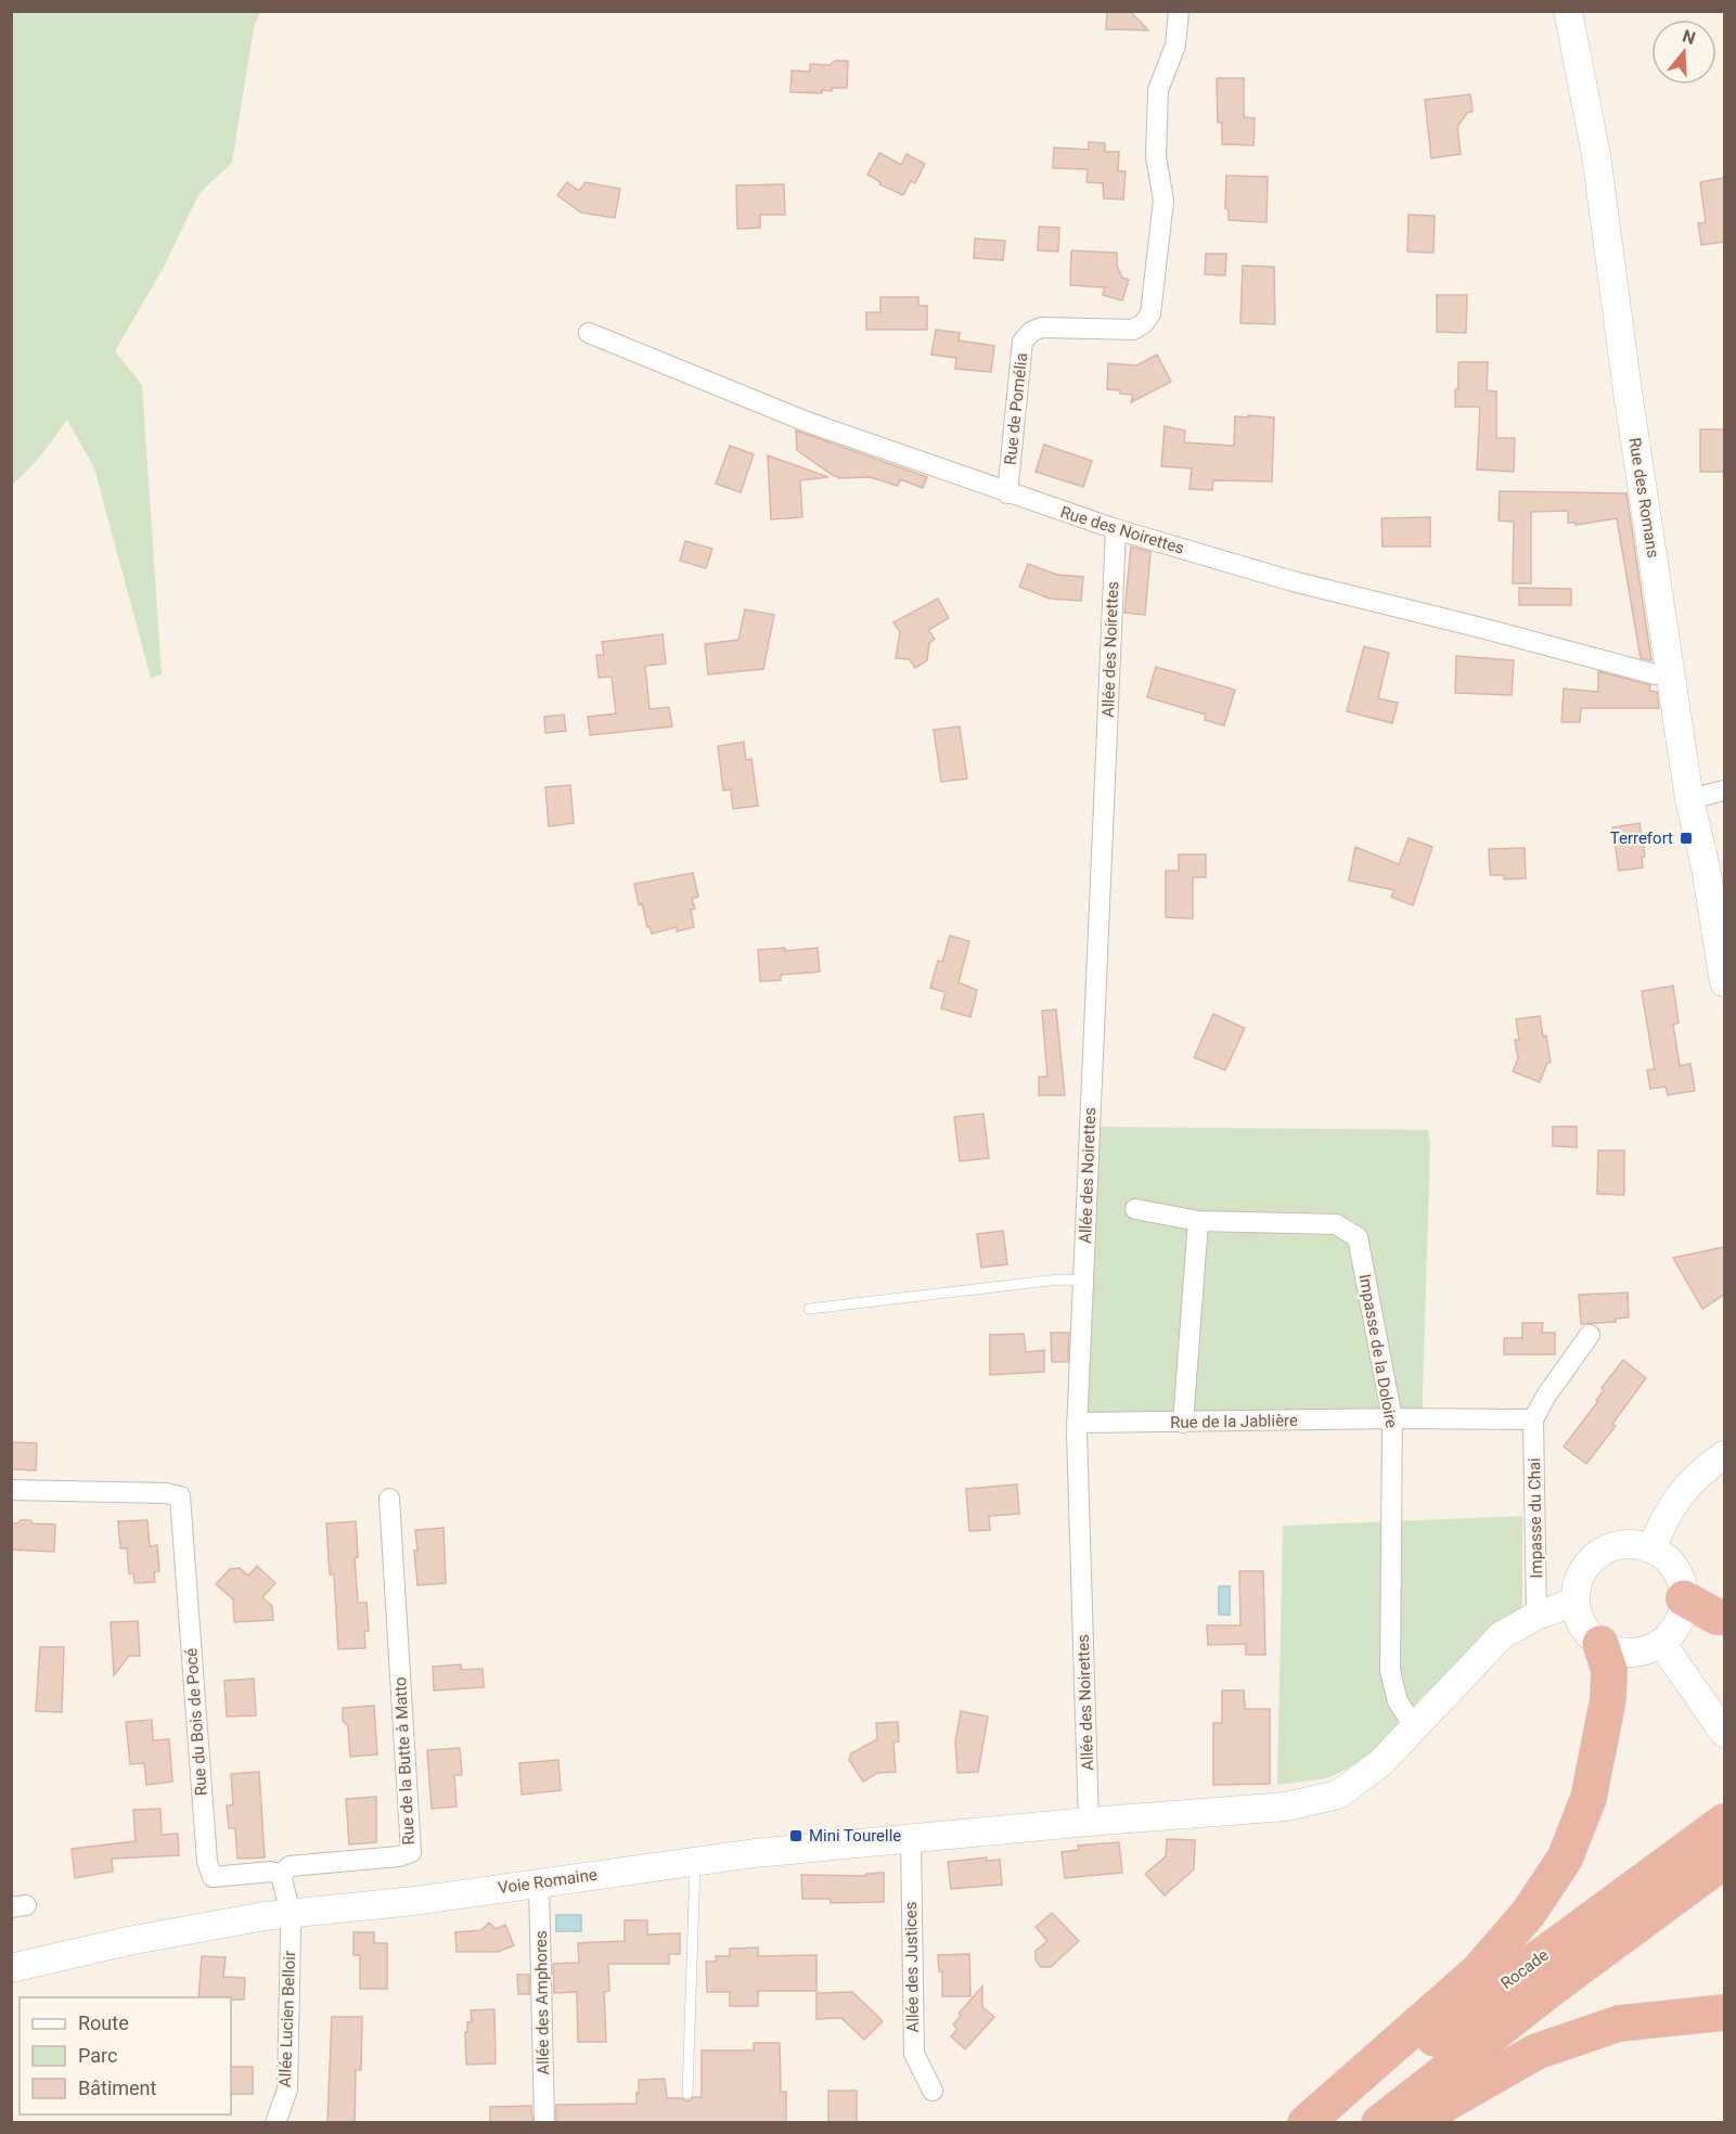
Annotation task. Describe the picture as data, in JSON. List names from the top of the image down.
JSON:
{
  "streets": {
    "highway": ["Rocade"],
    "street": [
      "Rue de Pomélia",
      "Rue des Romans",
      "Rue des Noirettes",
      "Allée des Noirettes",
      "Impasse de la Doloire",
      "Rue de la Jablière",
      "Impasse du Chai",
      "Rue du Bois de Pocé",
      "Rue de la Butte à Matto",
      "Voie Romaine",
      "Allée des Justices",
      "Allée des Amphores",
      "Allée Lucien Belloir"
    ]
  },
  "crossings": [
    ["Rue de Pomélia", "Rue des Noirettes"],
    ["Rue des Romans", "Rue des Noirettes"],
    ["Rue des Noirettes", "Allée des Noirettes"],
    ["Allée des Noirettes", "Rue de la Jablière"],
    ["Allée des Noirettes", "Voie Romaine"],
    ["Impasse de la Doloire", "Rue de la Jablière"],
    ["Impasse de la Doloire", "Voie Romaine"],
    ["Impasse du Chai", "Voie Romaine"],
    ["Rue du Bois de Pocé", "Rue de la Butte à Matto"],
    ["Voie Romaine", "Allée des Justices"],
    ["Voie Romaine", "Allée des Amphores"],
    ["Voie Romaine", "Allée Lucien Belloir"]
  ],
  "places": {
    "transit": ["Terrefort", "Mini Tourelle"]
  },
  "legend": ["Route", "Parc", "Bâtiment"],
  "north": "top"
}
